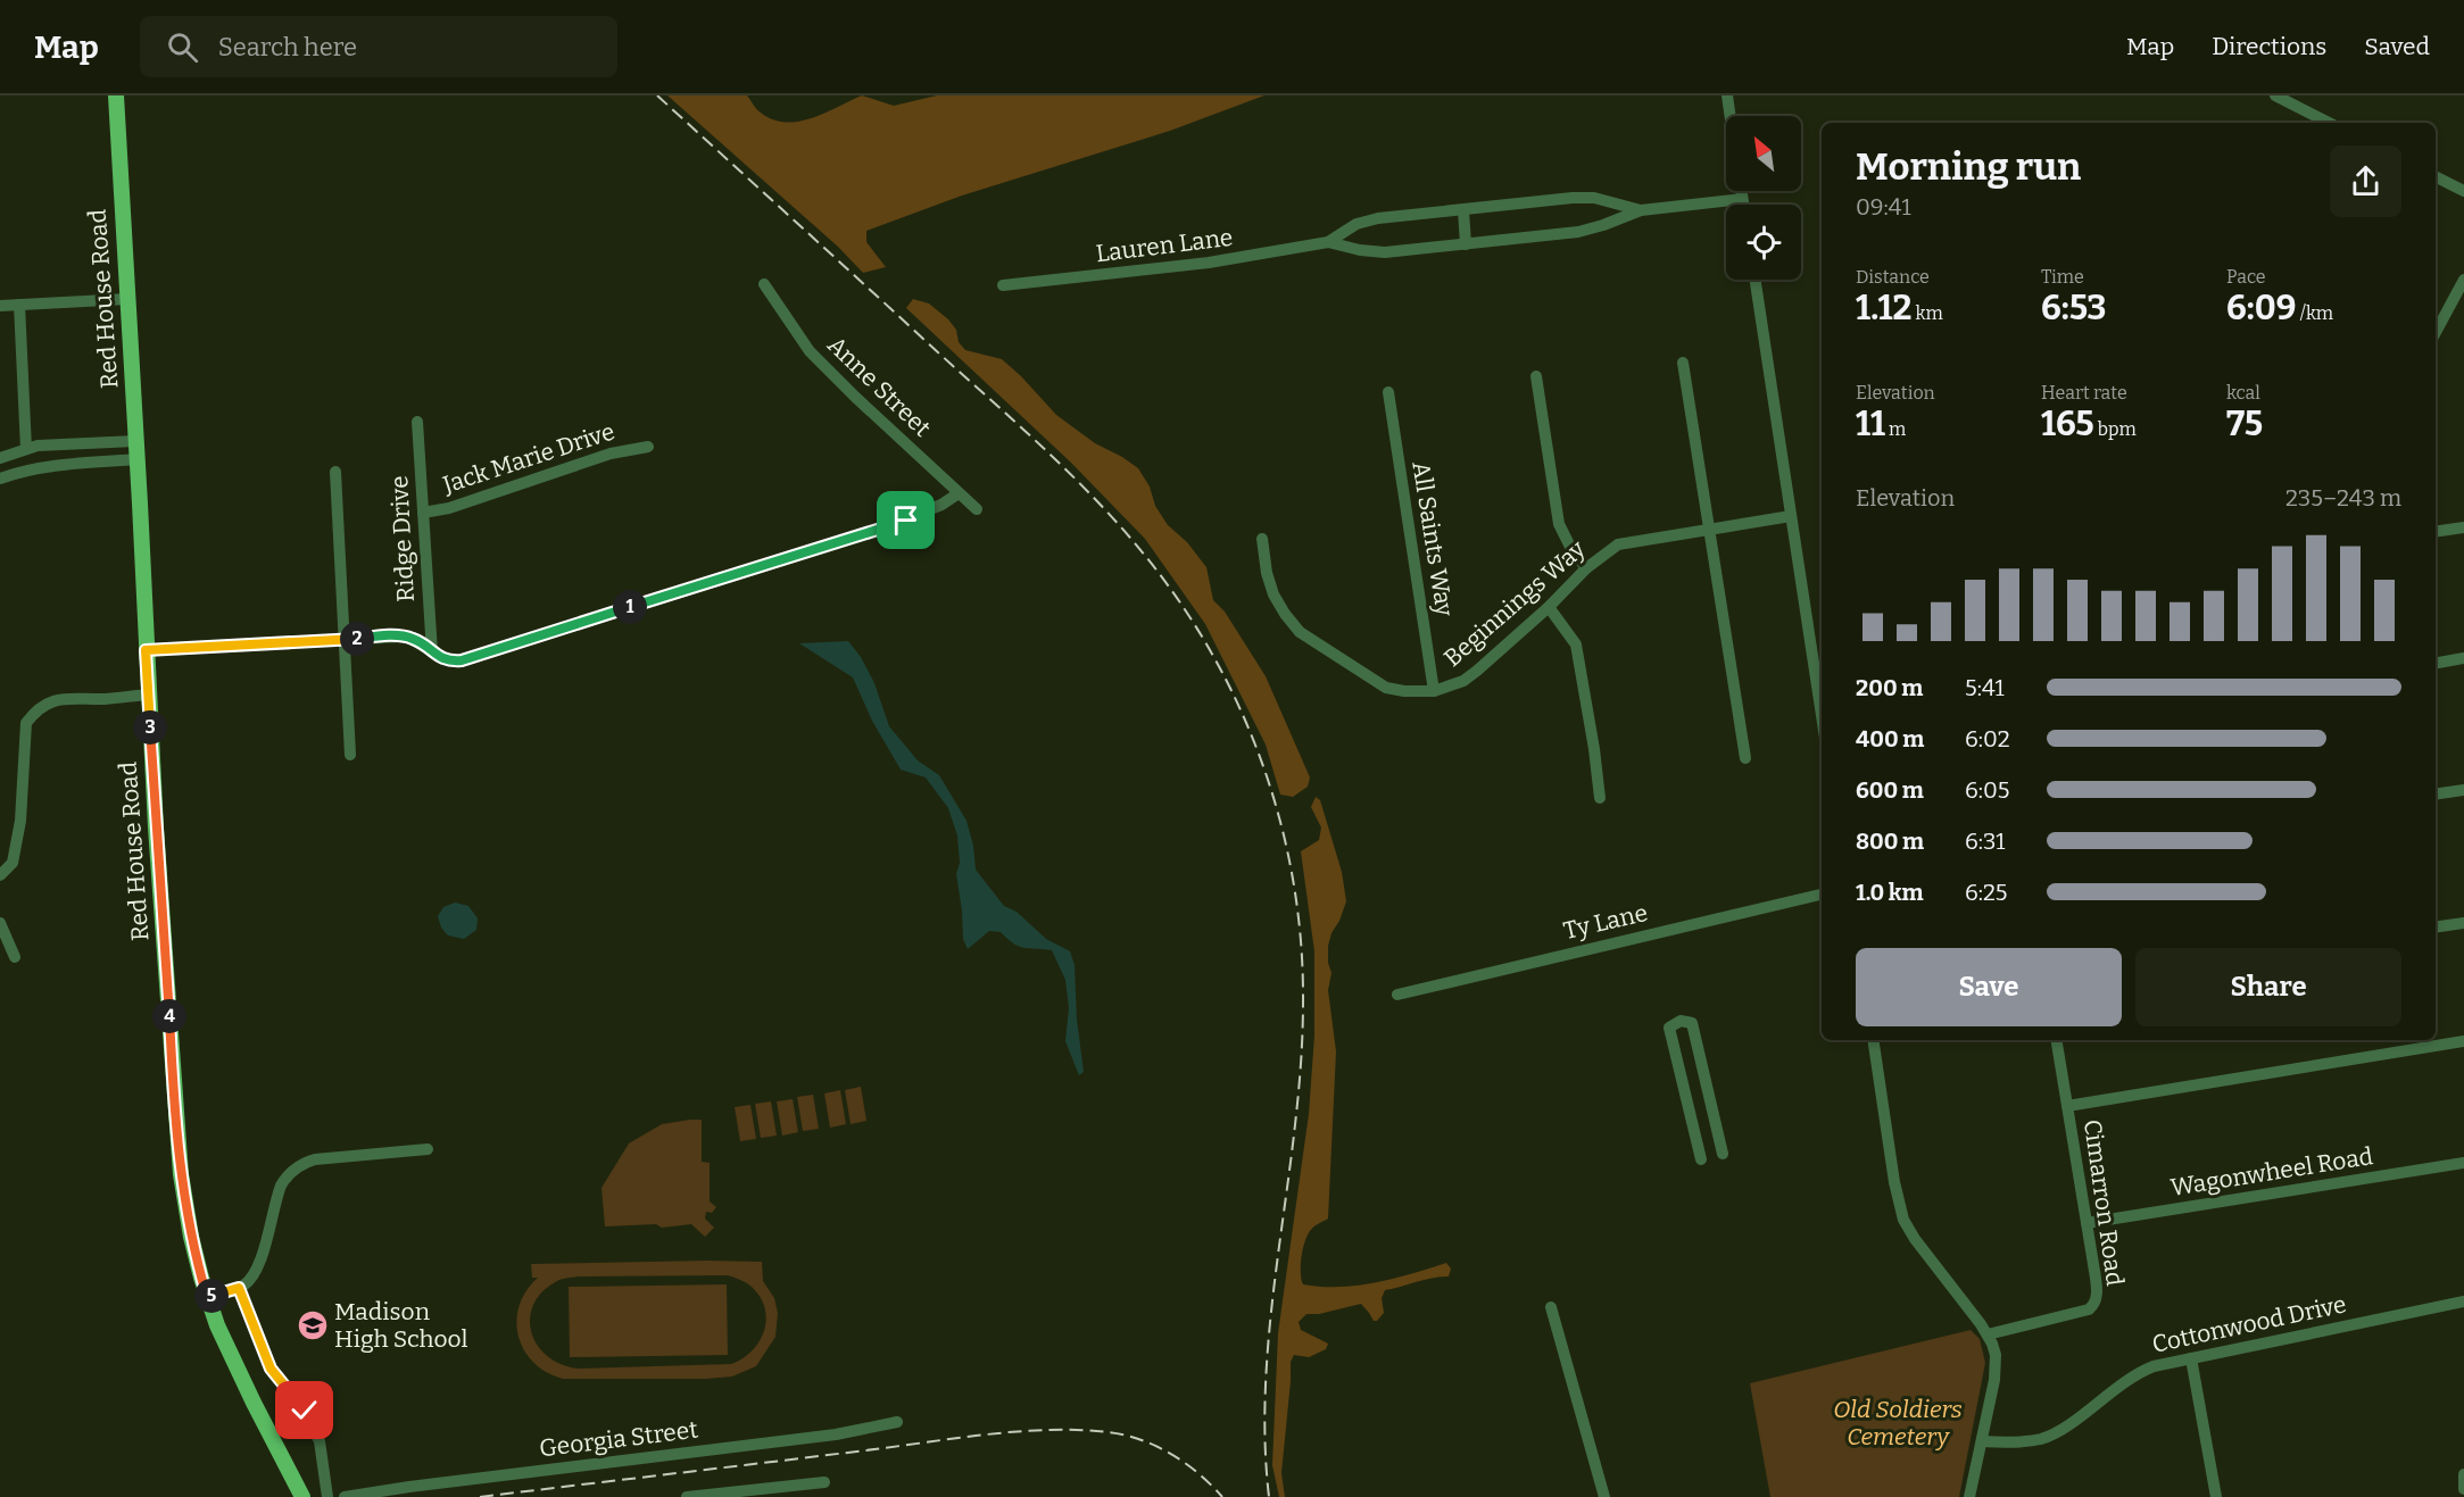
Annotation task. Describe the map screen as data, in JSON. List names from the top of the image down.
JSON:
{
  "streets": {
    "main road": ["Red House Road"],
    "street": [
      "Lauren Lane",
      "Anne Street",
      "Jack Marie Drive",
      "Ridge Drive",
      "All Saints Way",
      "Beginnings Way",
      "Ty Lane",
      "Wagonwheel Road",
      "Cimarron Road",
      "Cottonwood Drive",
      "Georgia Street"
    ]
  },
  "crossings": [
    ["Jack Marie Drive", "Ridge Drive"],
    ["All Saints Way", "Beginnings Way"],
    ["Wagonwheel Road", "Cimarron Road"]
  ],
  "parks": ["Old Soldiers Cemetery"],
  "places": {
    "school or university": ["Madison High School"]
  },
  "north": "top left",
  "page": {
    "header": "Map",
    "search": "Search here",
    "nav": ["Map", "Directions", "Saved"],
    "heading": ["Morning run", "09:41"],
    "stats": [
      ["Distance", "1.12 km"],
      ["Time", "6:53"],
      ["Pace", "6:09 /km"],
      ["Elevation", "11 m"],
      ["Heart rate", "165 bpm"],
      ["kcal", "75"]
    ],
    "chart": ["Elevation", "235–243 m"],
    "pins": [
      "1",
      "2",
      "3",
      "4",
      "5"
    ],
    "list": [
      {
        "name": "200 m",
        "note": "5:41"
      },
      {
        "name": "400 m",
        "note": "6:02"
      },
      {
        "name": "600 m",
        "note": "6:05"
      },
      {
        "name": "800 m",
        "note": "6:31"
      },
      {
        "name": "1.0 km",
        "note": "6:25"
      }
    ],
    "buttons": ["Save", "Share"]
  }
}
